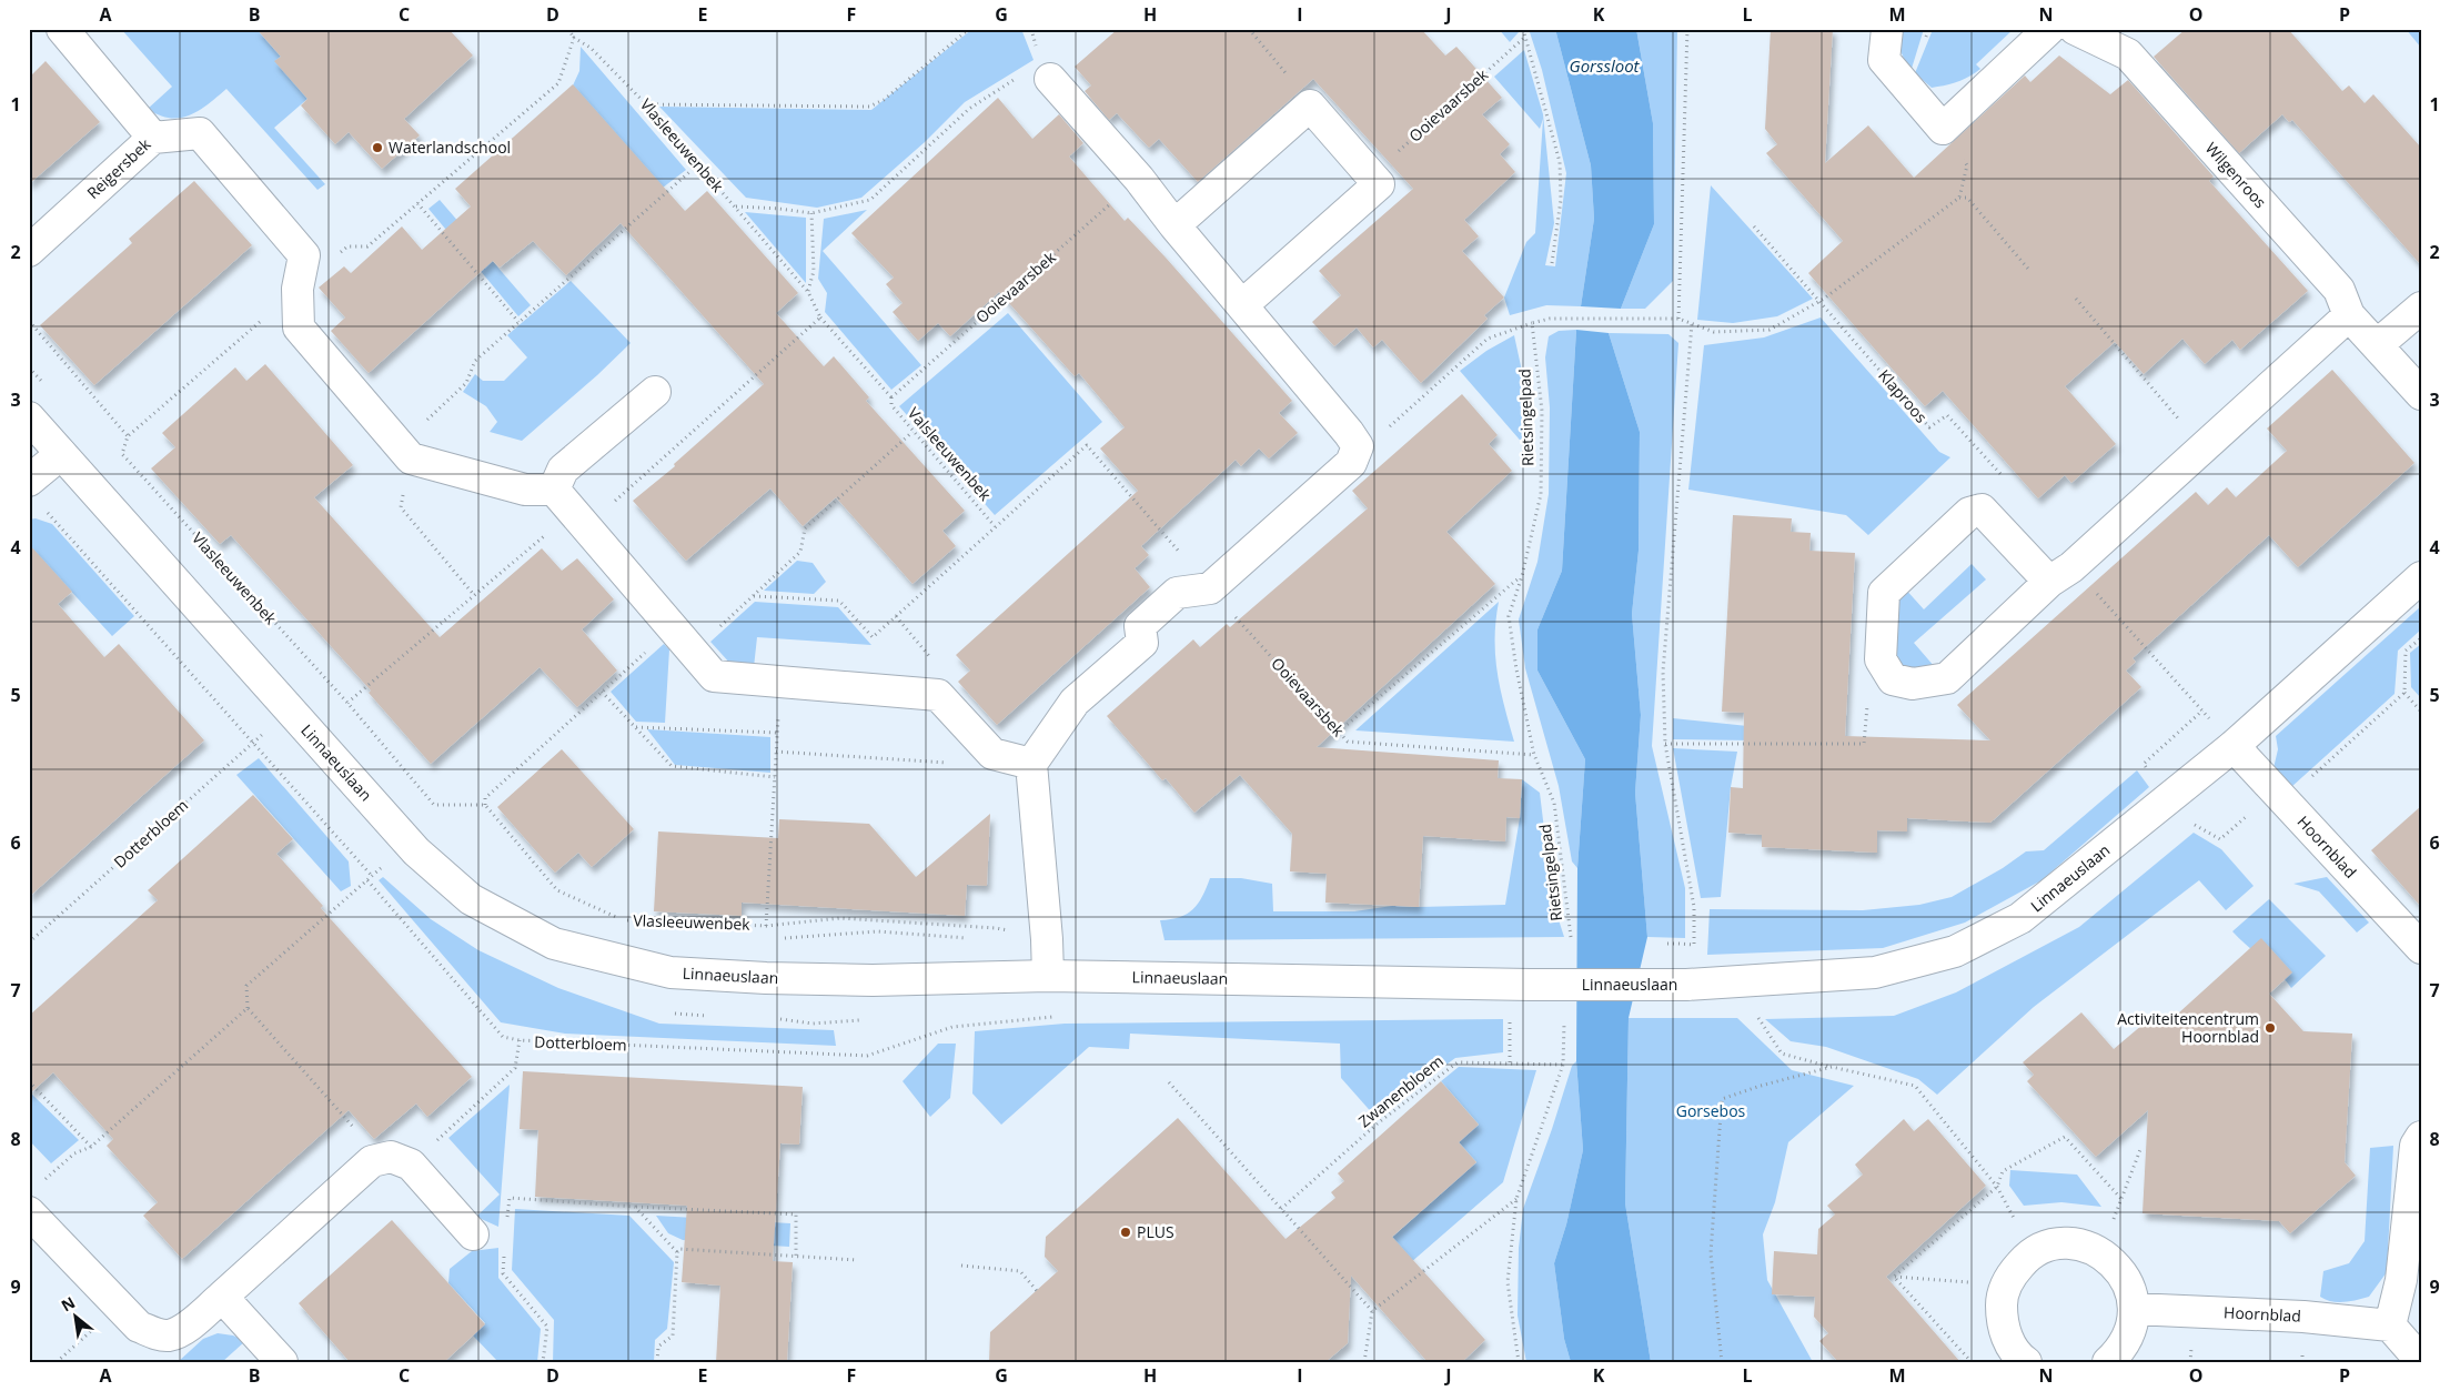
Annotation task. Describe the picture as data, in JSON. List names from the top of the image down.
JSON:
{
  "streets": {
    "street": [
      "Reigersbek",
      "Wilgenroos",
      "Linnaeuslaan",
      "Hoornblad"
    ],
    "path": [
      "Ooievaarsbek",
      "Vlasleeuwenbek",
      "Klaproos",
      "Rietsingelpad",
      "Valsleeuwenbek",
      "Dotterbloem",
      "Zwanenbloem"
    ]
  },
  "crossings": [
    ["Ooievaarsbek", "Rietsingelpad"],
    ["Ooievaarsbek", "Valsleeuwenbek"],
    ["Vlasleeuwenbek", "Valsleeuwenbek"],
    ["Linnaeuslaan", "Hoornblad"]
  ],
  "water": ["Gorssloot"],
  "parks": ["Gorsebos"],
  "places": ["Waterlandschool", "Activiteitencentrum Hoornblad", "PLUS"],
  "north": "top left",
  "grid": {
    "columns": [
      "A",
      "B",
      "C",
      "D",
      "E",
      "F",
      "G",
      "H",
      "I",
      "J",
      "K",
      "L",
      "M",
      "N",
      "O",
      "P"
    ],
    "rows": [
      "1",
      "2",
      "3",
      "4",
      "5",
      "6",
      "7",
      "8",
      "9"
    ]
  }
}
